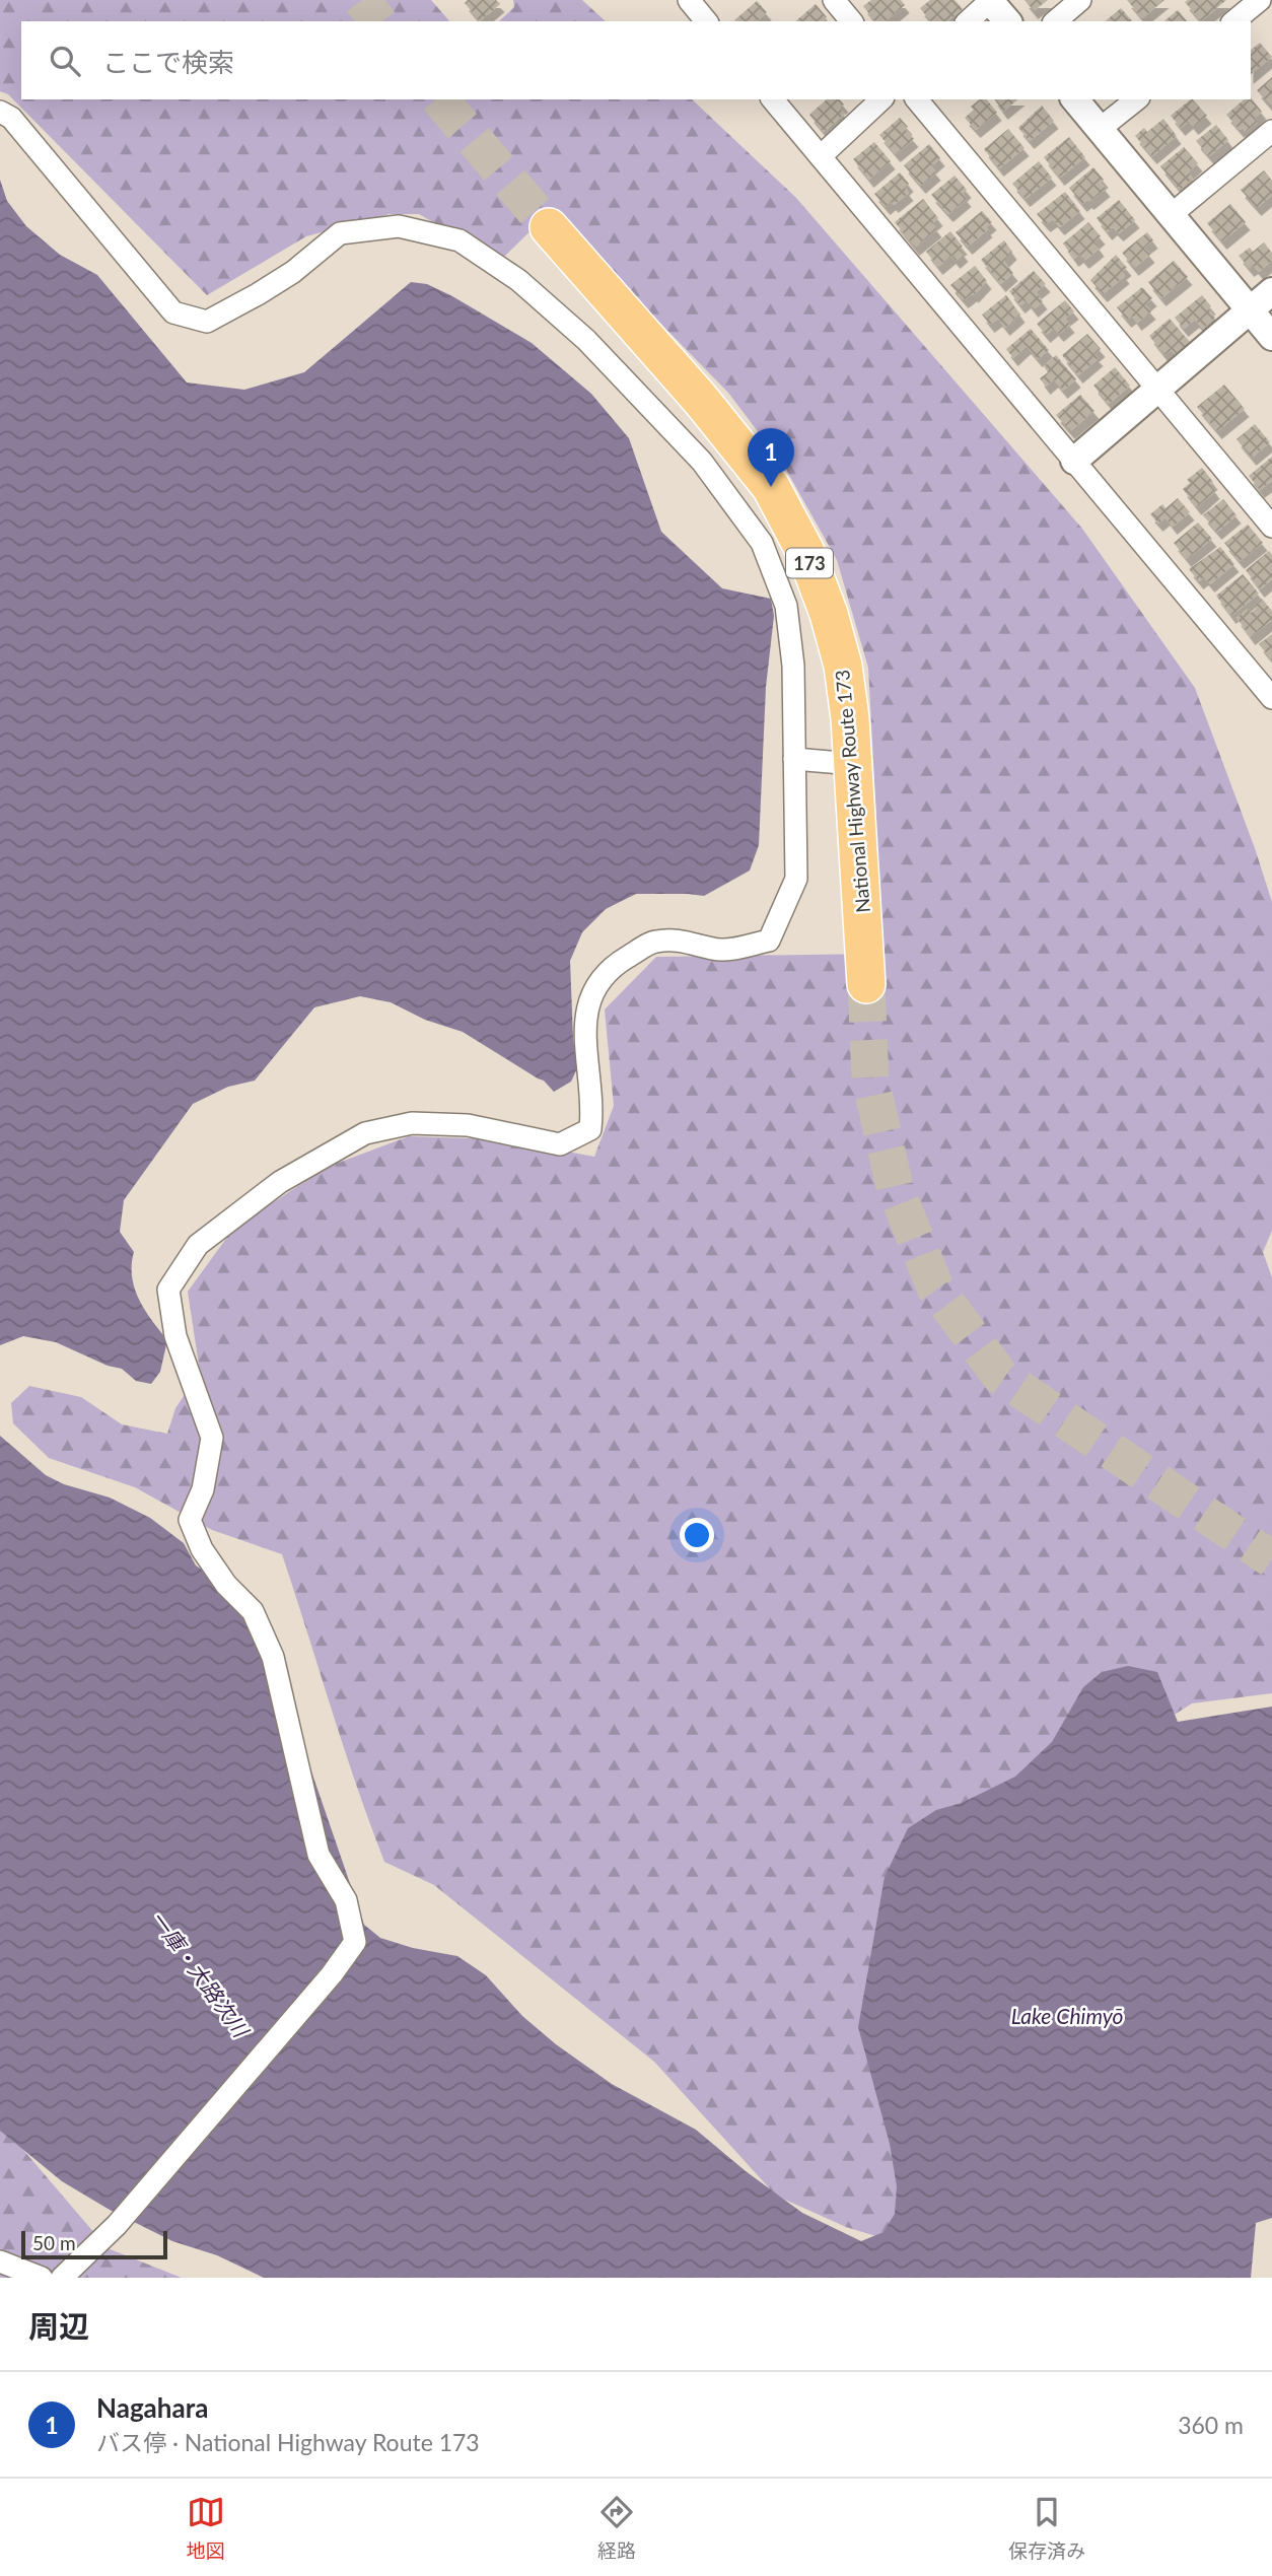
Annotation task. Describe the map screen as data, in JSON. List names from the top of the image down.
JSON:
{
  "streets": {
    "highway": ["173", "National Highway Route 173"]
  },
  "water": ["一庫・大路次川", "Lake Chimyō"],
  "scale_bar": "50 m",
  "page": {
    "search": "ここで検索",
    "pins": "1",
    "scale": "50 m",
    "heading": "周辺",
    "list": [
      {
        "mark": "1",
        "name": "Nagahara",
        "note": "バス停 · National Highway Route 173",
        "value": "360 m"
      }
    ],
    "nav": ["地図", "経路", "保存済み"]
  }
}
